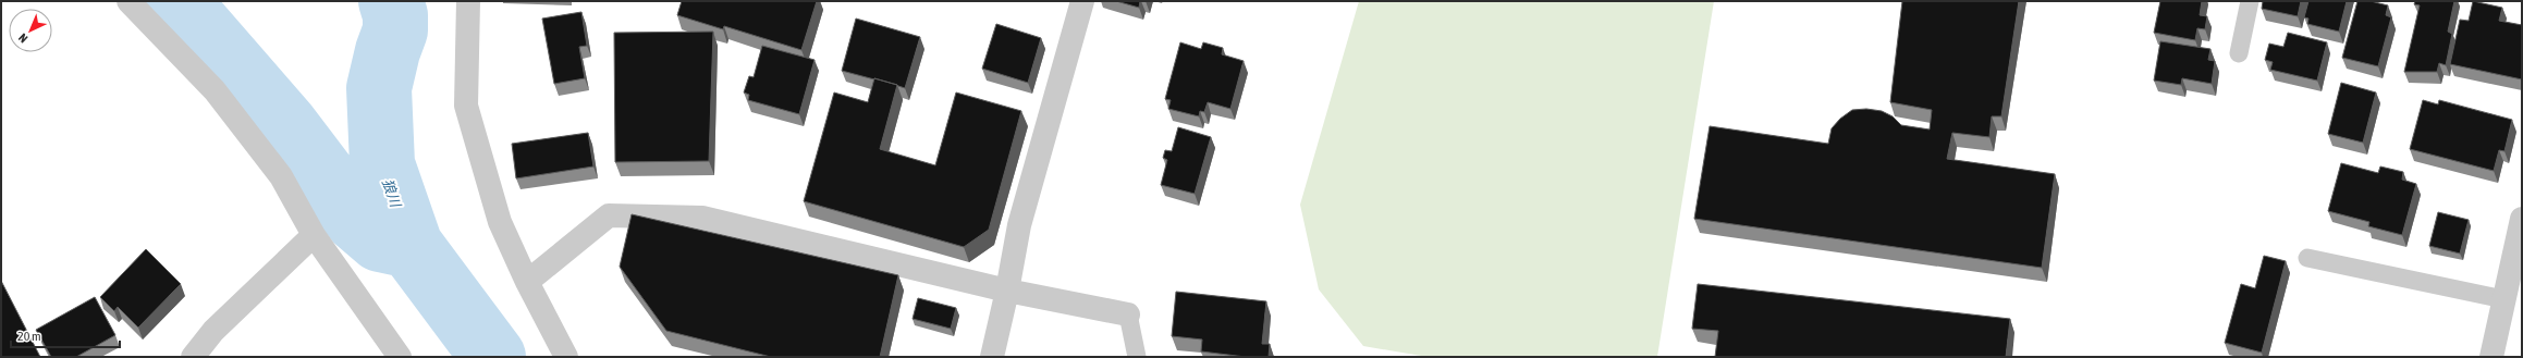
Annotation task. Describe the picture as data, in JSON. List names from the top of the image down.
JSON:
{
  "water": ["狼川"],
  "scale_bar": "20 m",
  "north": "bottom left"
}
